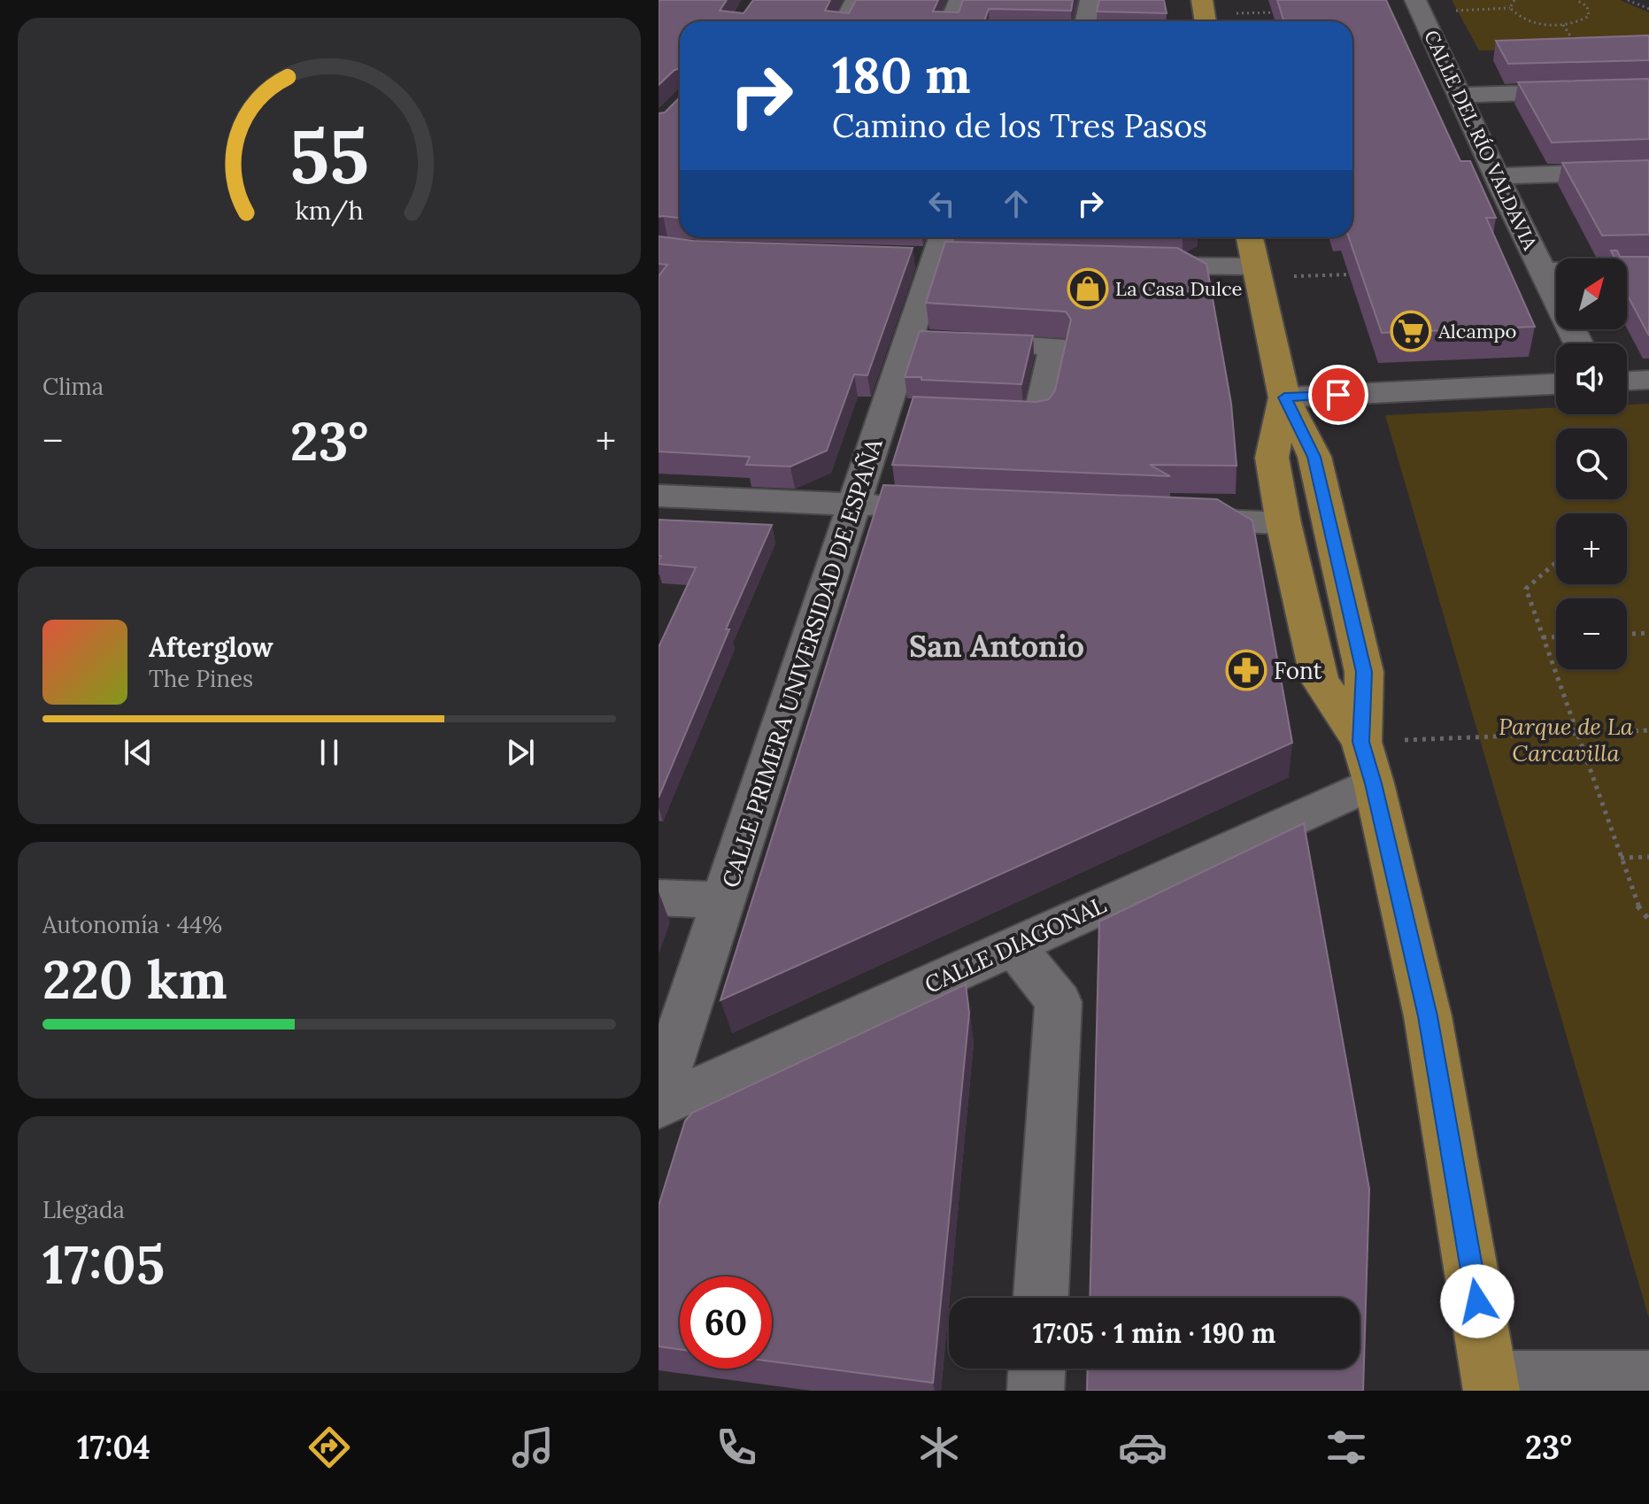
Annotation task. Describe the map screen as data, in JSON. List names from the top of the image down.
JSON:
{
  "streets": {
    "street": ["CALLE DEL RÍO VALDAVIA", "CALLE PRIMERA UNIVERSIDAD DE ESPAÑA", "CALLE DIAGONAL"]
  },
  "districts": ["San Antonio"],
  "parks": ["Parque de La Carcavilla"],
  "places": {
    "shop": ["La Casa Dulce"],
    "supermarket": ["Alcampo"],
    "pharmacy": ["Font"]
  },
  "north": "top right",
  "page": {
    "turn": ["180 m", "Camino de los Tres Pasos"],
    "map_buttons": ["+", "−"],
    "tile": [
      "Clima",
      ["Autonomía · 44%", "220 km"],
      ["Llegada", "17:05"]
    ],
    "heat": ["−", "23°", "+"],
    "song": ["Afterglow", "The Pines"],
    "limit": "60",
    "trip": "17:05 · 1 min · 190 m",
    "tabs": ["17:04", "23°"],
    "gauge": ["55", "km/h"]
  }
}
